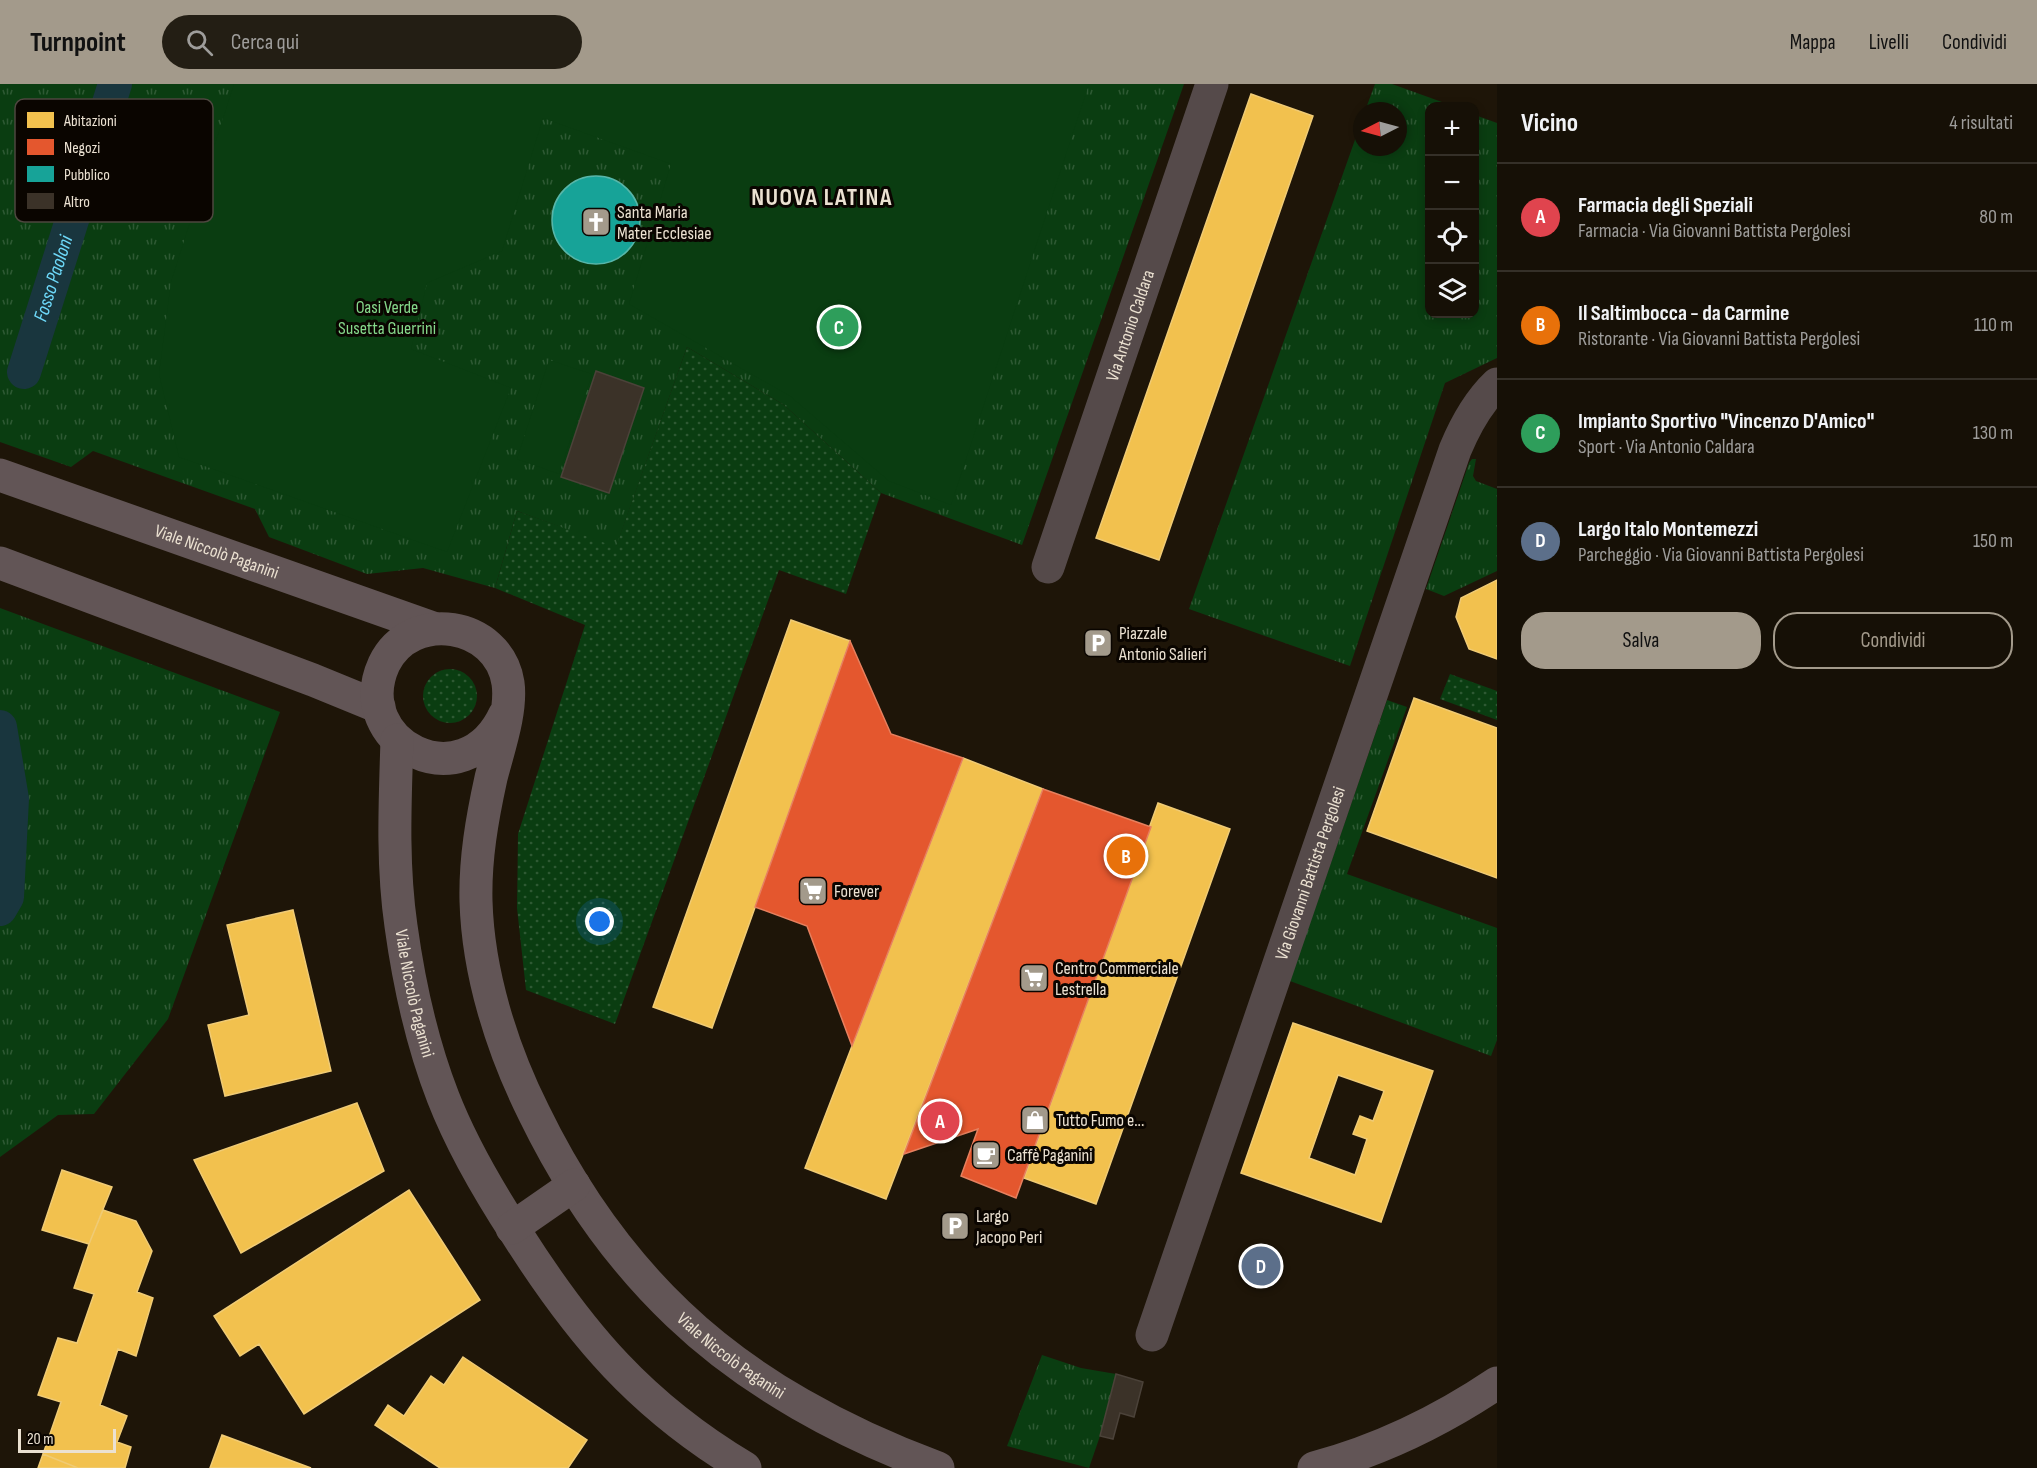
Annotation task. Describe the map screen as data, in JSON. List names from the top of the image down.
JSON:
{
  "streets": {
    "street": ["Via Antonio Caldara", "Viale Niccolò Paganini", "Via Giovanni Battista Pergolesi"]
  },
  "districts": ["NUOVA LATINA"],
  "water": ["Fosso Paoloni"],
  "parks": ["Oasi Verde Susetta Guerrini"],
  "places": {
    "church": ["Santa Maria Mater Ecclesiae"],
    "parking": ["Piazzale Antonio Salieri", "Largo Jacopo Peri"],
    "supermarket": ["Forever", "Centro Commerciale Lestrella"],
    "shop": ["Tutto Fumo e..."],
    "cafe": ["Caffè Paganini"]
  },
  "legend": [
    "Abitazioni",
    "Negozi",
    "Pubblico",
    "Altro"
  ],
  "scale_bar": "20 m",
  "north": "left",
  "page": {
    "header": "Turnpoint",
    "search": "Cerca qui",
    "nav": ["Mappa", "Livelli", "Condividi"],
    "heading": ["Vicino", "4 risultati"],
    "map_buttons": ["+", "−"],
    "list": [
      {
        "mark": "A",
        "name": "Farmacia degli Speziali",
        "note": "Farmacia · Via Giovanni Battista Pergolesi",
        "value": "80 m"
      },
      {
        "mark": "B",
        "name": "Il Saltimbocca - da Carmine",
        "note": "Ristorante · Via Giovanni Battista Pergolesi",
        "value": "110 m"
      },
      {
        "mark": "C",
        "name": "Impianto Sportivo \"Vincenzo D'Amico\"",
        "note": "Sport · Via Antonio Caldara",
        "value": "130 m"
      },
      {
        "mark": "D",
        "name": "Largo Italo Montemezzi",
        "note": "Parcheggio · Via Giovanni Battista Pergolesi",
        "value": "150 m"
      }
    ],
    "pins": [
      "C",
      "B",
      "A",
      "D"
    ],
    "buttons": ["Salva", "Condividi"],
    "scale": "20 m"
  }
}
